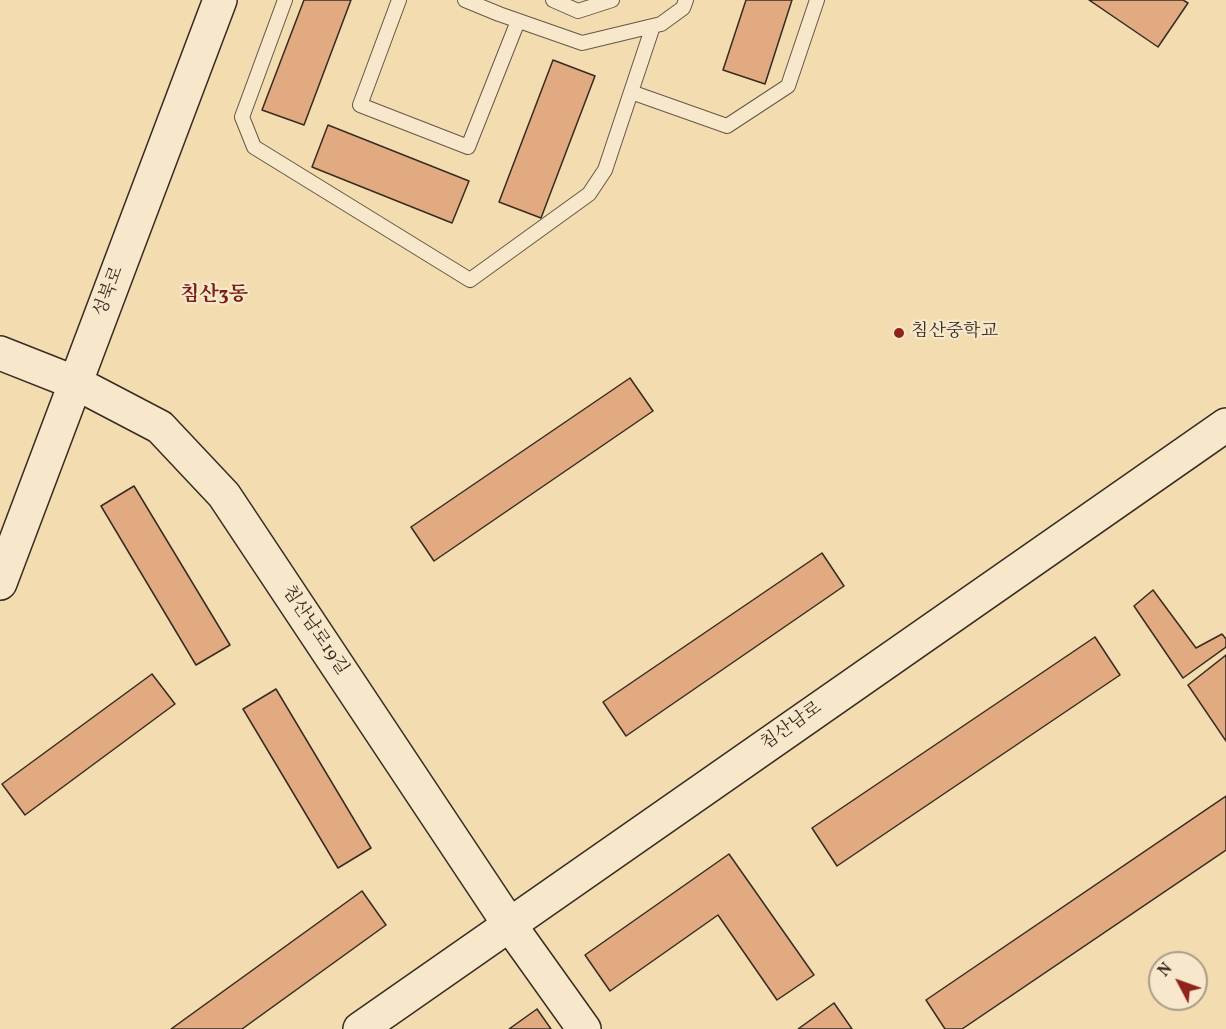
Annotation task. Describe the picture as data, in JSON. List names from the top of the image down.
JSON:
{
  "streets": {
    "main road": ["성북로", "침산남로19길", "침산남로"]
  },
  "crossings": [
    ["성북로", "침산남로19길"],
    ["침산남로19길", "침산남로"]
  ],
  "districts": ["침산3동"],
  "places": ["침산중학교"],
  "north": "top left"
}
